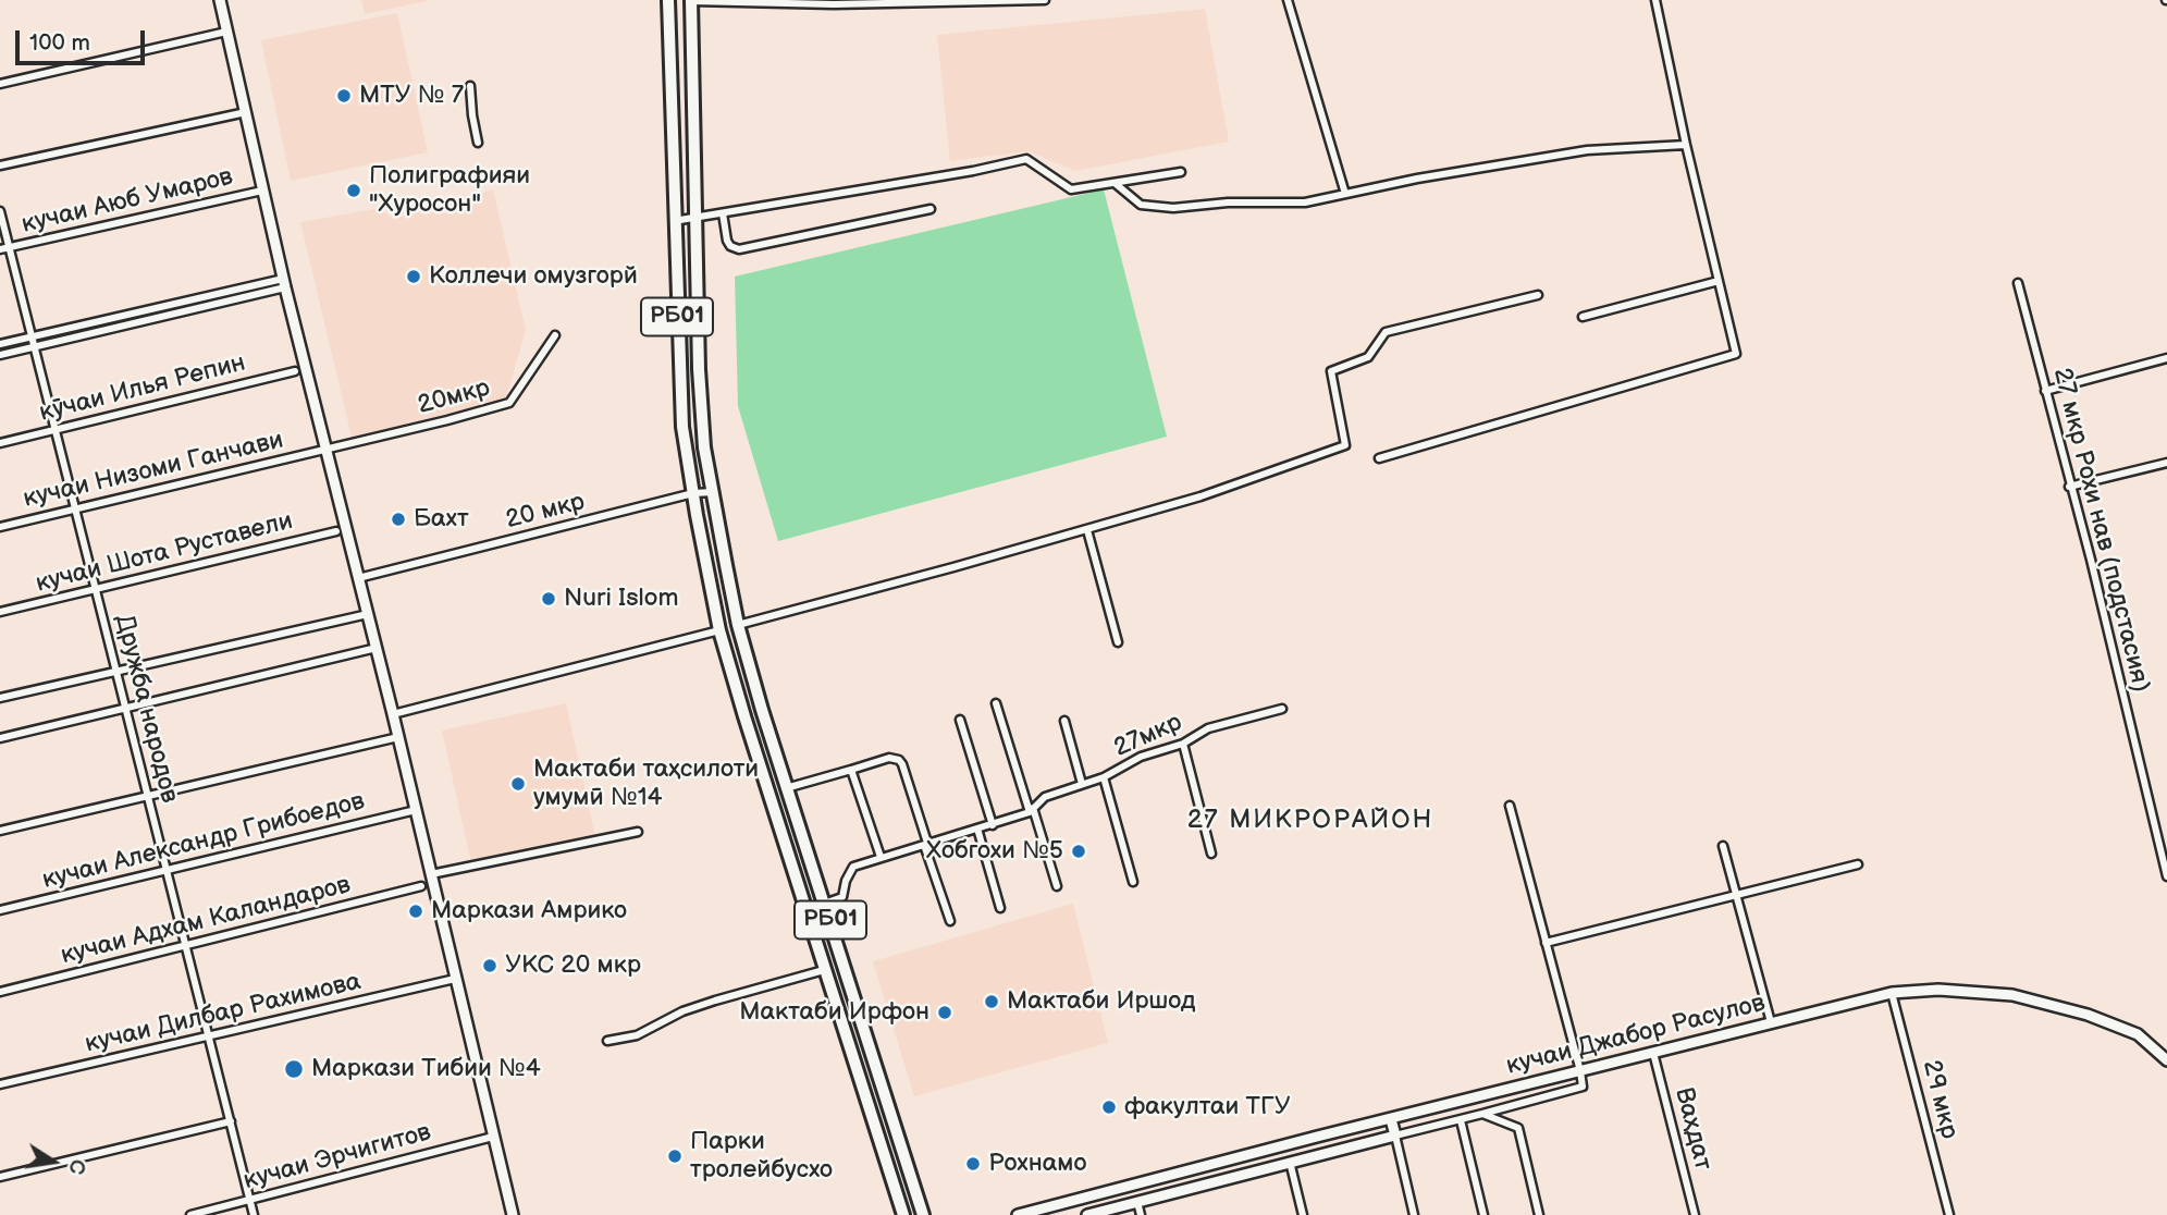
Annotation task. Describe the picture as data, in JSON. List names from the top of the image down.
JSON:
{
  "streets": {
    "highway": ["РБ01"],
    "street": [
      "кучаи Аюб Умаров",
      "кӯчаи Илья Репин",
      "20мкр",
      "кучаи Низоми Ганчави",
      "20 мкр",
      "27 мкр Рохи нав (подстасия)",
      "кучаи Шота Руставели",
      "Дружба народов",
      "27мкр",
      "кучаи Александр Грибоедов",
      "кучаи Адхам Каландаров",
      "кучаи Дилбар Рахимова",
      "кучаи Джабор Расулов",
      "29 мкр",
      "Ваҳдат",
      "кучаи Эрчигитов"
    ]
  },
  "crossings": [
    ["кучаи Аюб Умаров", "Дружба народов"],
    ["РБ01", "20 мкр"],
    ["РБ01", "27мкр"],
    ["кӯчаи Илья Репин", "Дружба народов"],
    ["20мкр", "кучаи Низоми Ганчави"],
    ["кучаи Низоми Ганчави", "Дружба народов"],
    ["кучаи Шота Руставели", "Дружба народов"],
    ["Дружба народов", "кучаи Александр Грибоедов"],
    ["Дружба народов", "кучаи Адхам Каландаров"],
    ["Дружба народов", "кучаи Дилбар Рахимова"],
    ["Дружба народов", "кучаи Эрчигитов"],
    ["кучаи Джабор Расулов", "29 мкр"],
    ["кучаи Джабор Расулов", "Ваҳдат"]
  ],
  "districts": ["27 МИКРОРАЙОН"],
  "places": [
    "МТУ № 7",
    "Полиграфияи \"Хуросон\"",
    "Коллечи омузгорй",
    "Бахт",
    "Nuri Islom",
    "Мактаби таҳсилоти умумӣ №14",
    "Хобгохи №5",
    "Маркази Амрико",
    "УКС 20 мкр",
    "Мактаби Иршод",
    "Мактаби Ирфон",
    "Маркази Тибии №4",
    "факултаи ТГУ",
    "Парки тролейбусхо",
    "Рохнамо"
  ],
  "scale_bar": "100 m",
  "north": "right"
}
